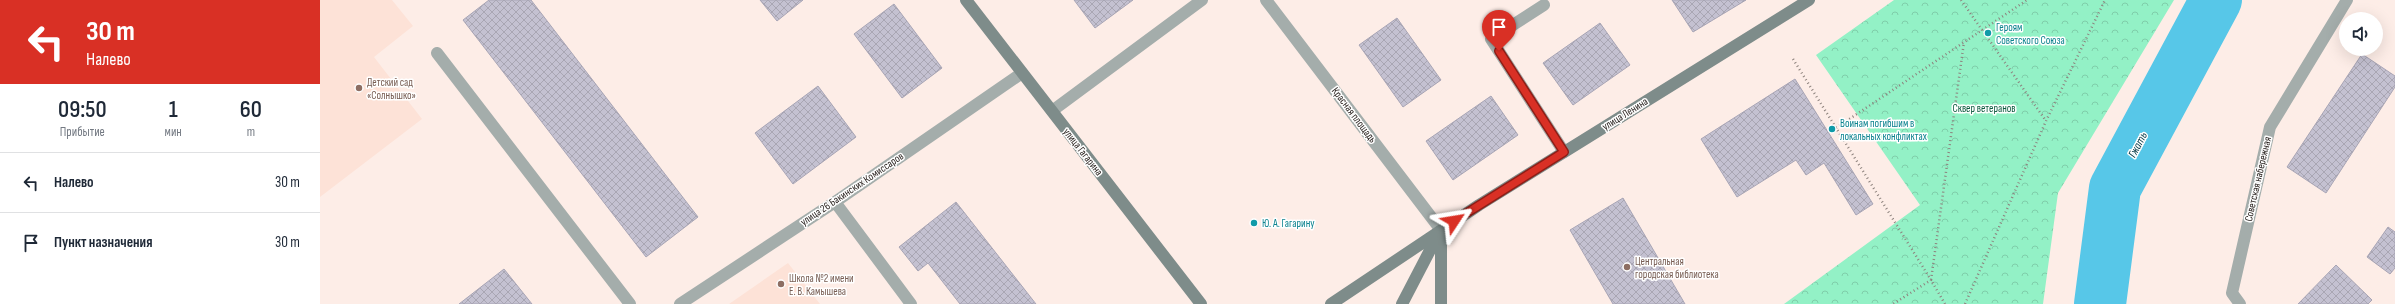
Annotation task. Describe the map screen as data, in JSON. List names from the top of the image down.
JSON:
{
  "streets": {
    "main road": ["улица Ленина", "улица Гагарина"],
    "street": ["Красная площадь", "Советская набережная", "улица 26 Бакинских Комиссаров"]
  },
  "crossings": [
    ["улица Ленина", "Красная площадь"],
    ["улица Гагарина", "улица 26 Бакинских Комиссаров"]
  ],
  "water": ["Гжать"],
  "parks": ["Сквер ветеранов"],
  "places": [
    "Героям Советского Союза",
    "Детский сад «Солнышко»",
    "Воинам погибшим в локальных конфликтах",
    "Ю. А. Гагарину",
    "Центральная городская библиотека",
    "Школа №2 имени Е. В. Камышева"
  ],
  "page": {
    "turn": ["30 m", "Налево"],
    "eta": [
      "09:50",
      "Прибытие",
      "1",
      "мин",
      "60",
      "m"
    ],
    "list": [
      {
        "name": "Налево",
        "value": "30 m"
      },
      {
        "name": "Пункт назначения",
        "value": "30 m"
      }
    ]
  }
}
